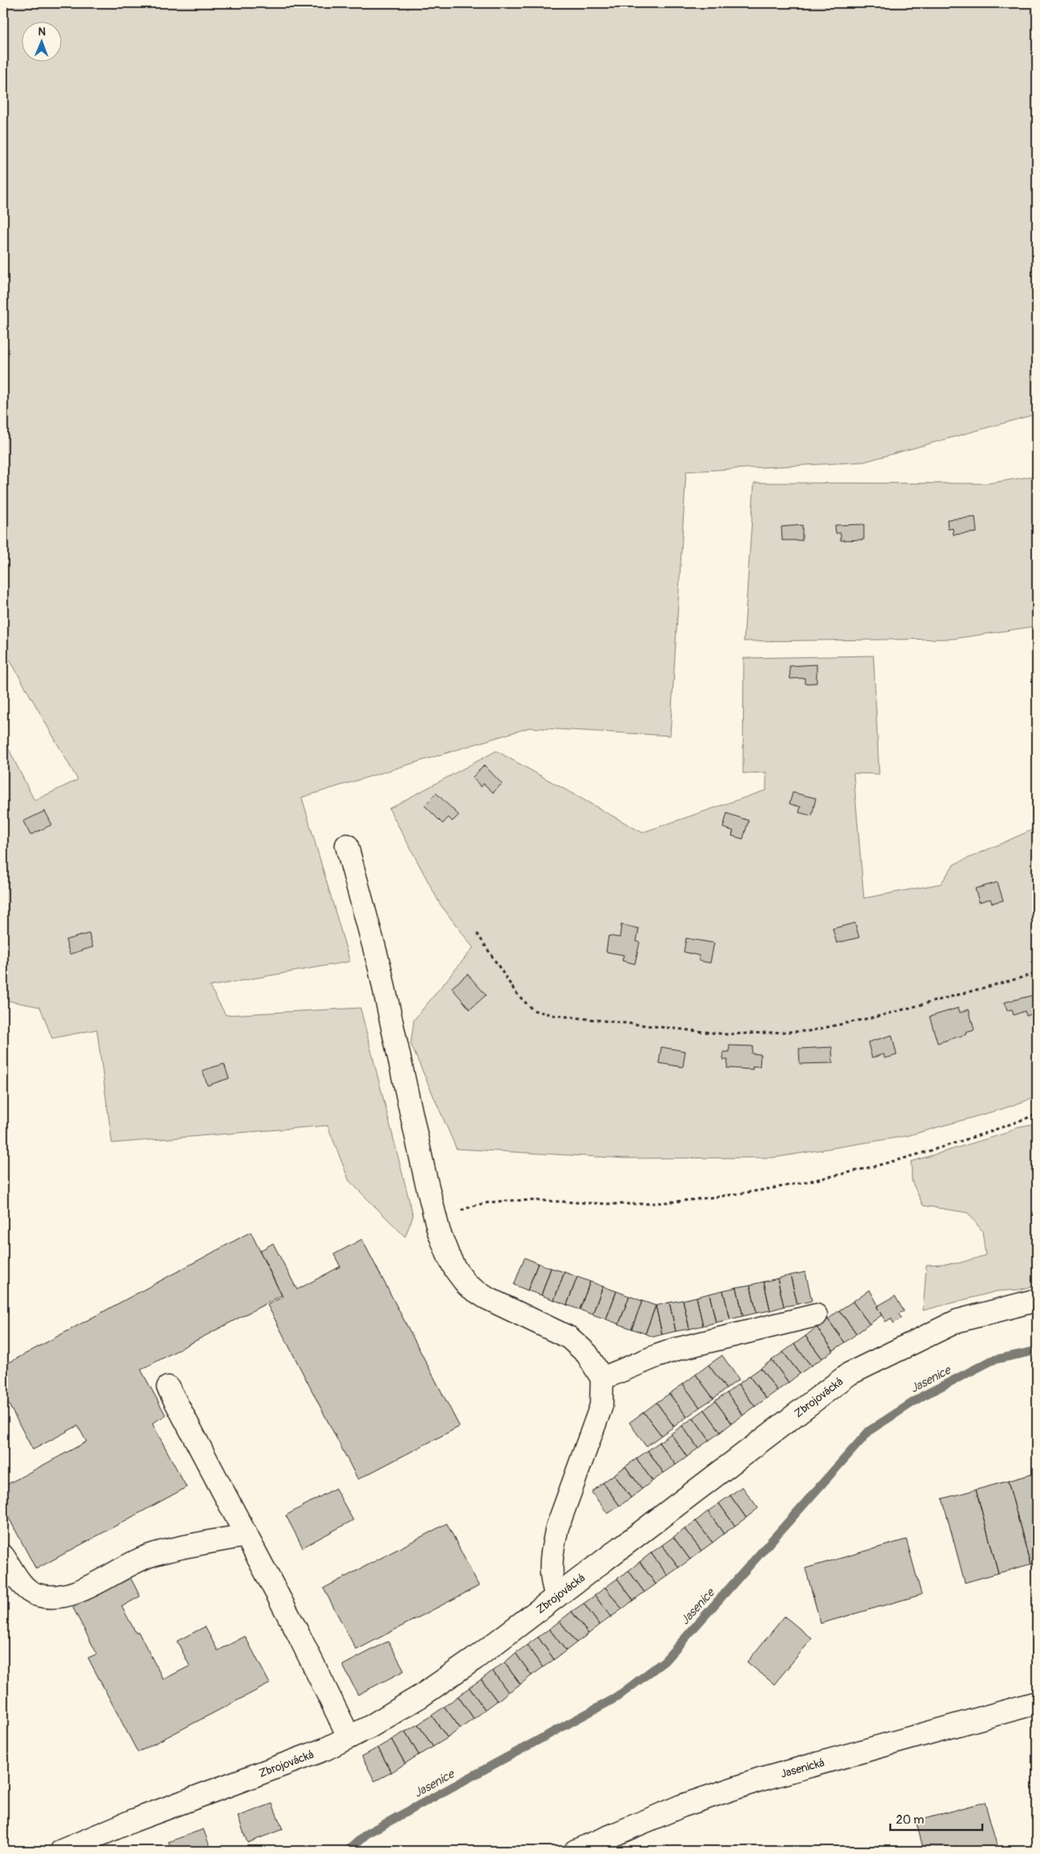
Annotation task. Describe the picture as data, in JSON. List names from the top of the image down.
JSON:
{
  "streets": {
    "street": ["Zbrojovácká", "Jasenická"]
  },
  "water": ["Jasenice"],
  "scale_bar": "20 m",
  "north": "top"
}
